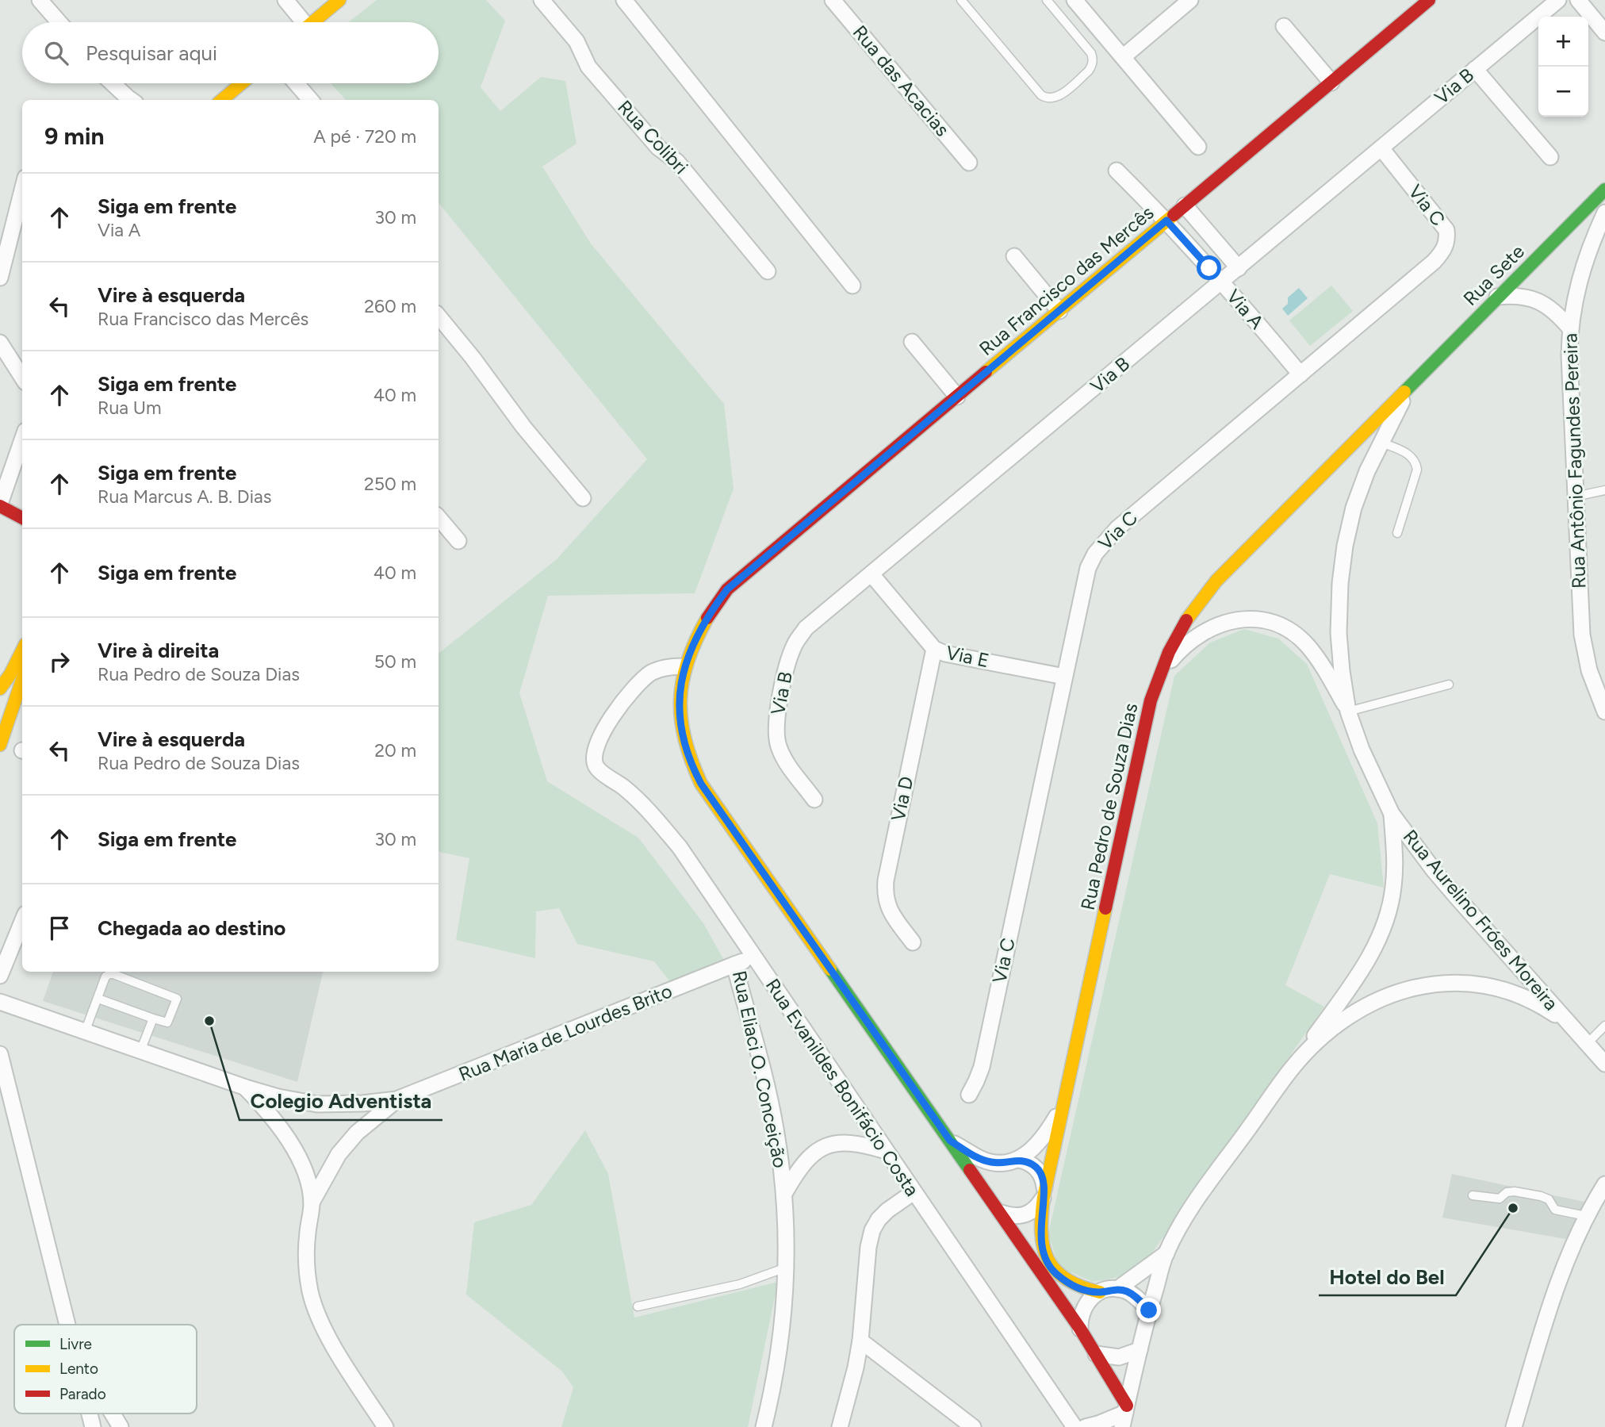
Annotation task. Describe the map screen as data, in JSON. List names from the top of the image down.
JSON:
{
  "streets": {
    "street": [
      "Rua das Acacias",
      "Via B",
      "Rua Colibri",
      "Via C",
      "Rua Sete",
      "Rua Francisco das Mercês",
      "Via A",
      "Rua Antônio Fagundes Pereira",
      "Via E",
      "Via D",
      "Rua Pedro de Souza Dias",
      "Rua Aurelino Fróes Moreira",
      "Rua Maria de Lourdes Brito",
      "Rua Eliaci O. Conceição",
      "Rua Evanildes Bonifácio Costa"
    ]
  },
  "crossings": [
    ["Via B", "Via C"],
    ["Via B", "Via A"],
    ["Via B", "Via E"],
    ["Via C", "Via A"],
    ["Via C", "Via E"],
    ["Rua Sete", "Rua Pedro de Souza Dias"],
    ["Rua Sete", "Rua Aurelino Fróes Moreira"],
    ["Rua Francisco das Mercês", "Via A"],
    ["Rua Francisco das Mercês", "Rua Pedro de Souza Dias"],
    ["Rua Francisco das Mercês", "Rua Evanildes Bonifácio Costa"],
    ["Via E", "Via D"],
    ["Rua Pedro de Souza Dias", "Rua Aurelino Fróes Moreira"],
    ["Rua Maria de Lourdes Brito", "Rua Eliaci O. Conceição"],
    ["Rua Eliaci O. Conceição", "Rua Evanildes Bonifácio Costa"]
  ],
  "places": ["Colegio Adventista", "Hotel do Bel"],
  "legend": ["Livre", "Lento", "Parado"],
  "page": {
    "map_buttons": ["+", "−"],
    "search": "Pesquisar aqui",
    "heading": ["9 min", "A pé · 720 m"],
    "list": [
      ["Siga em frente", "Via A", "30 m"],
      ["Vire à esquerda", "Rua Francisco das Mercês", "260 m"],
      ["Siga em frente", "Rua Um", "40 m"],
      ["Siga em frente", "Rua Marcus A. B. Dias", "250 m"],
      ["Siga em frente", "40 m"],
      ["Vire à direita", "Rua Pedro de Souza Dias", "50 m"],
      ["Vire à esquerda", "Rua Pedro de Souza Dias", "20 m"],
      ["Siga em frente", "30 m"],
      "Chegada ao destino"
    ]
  }
}
